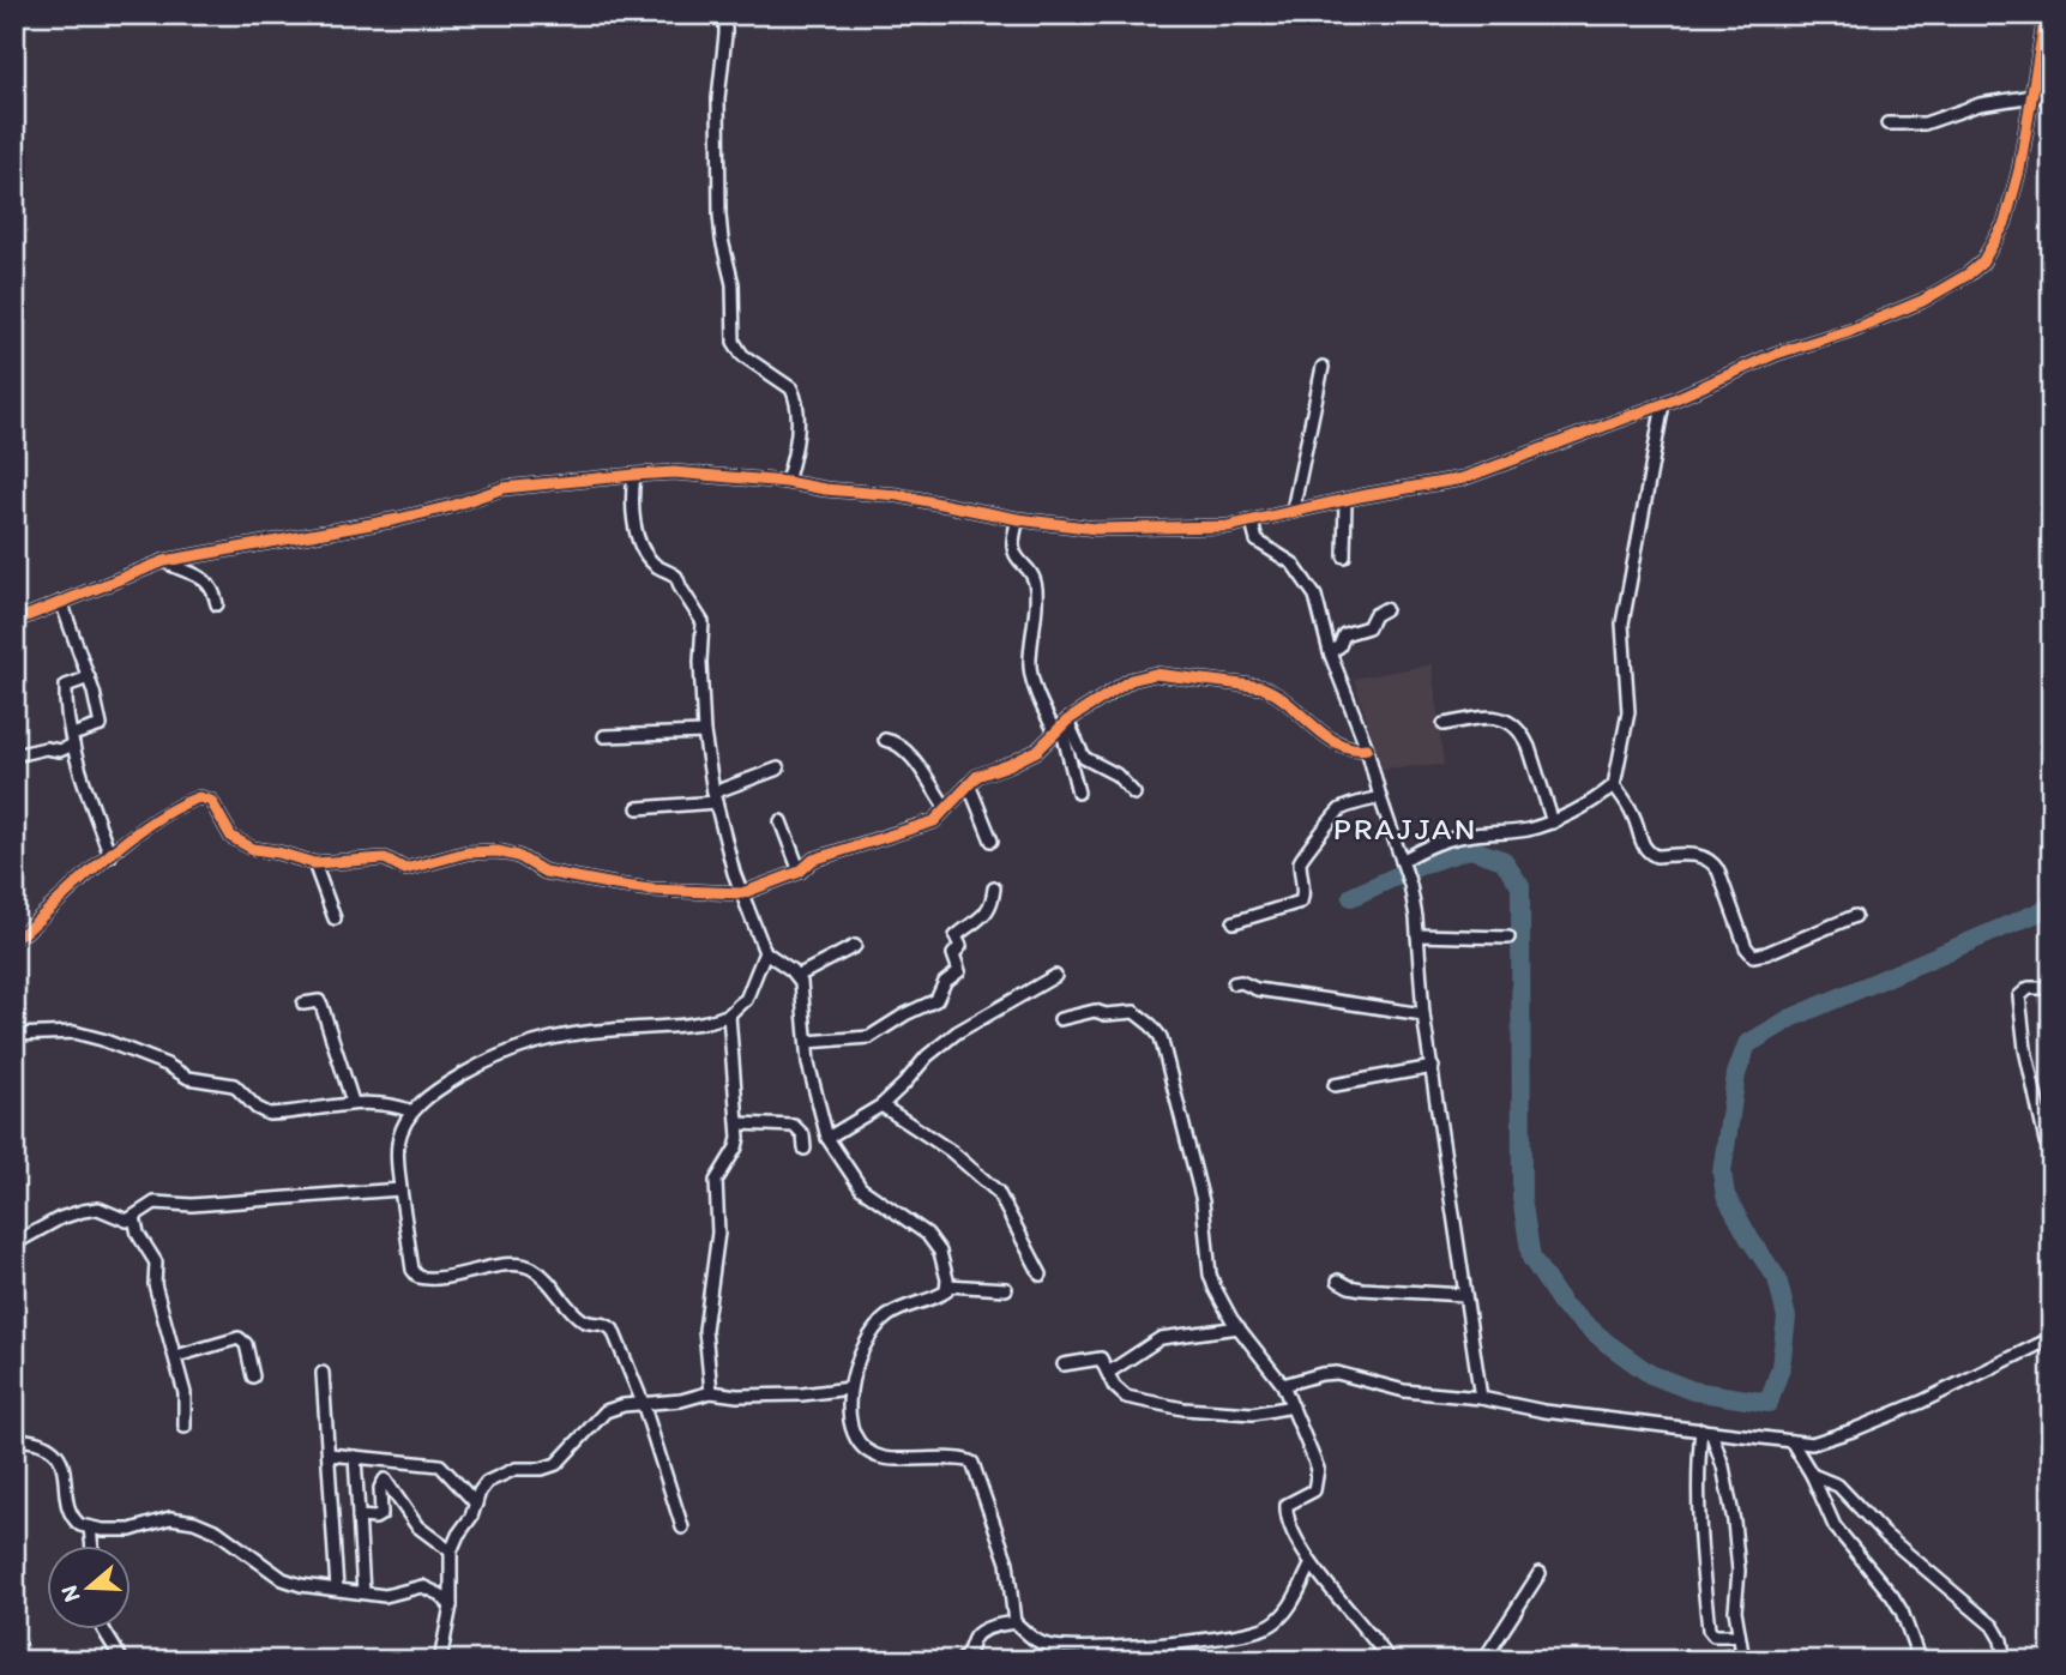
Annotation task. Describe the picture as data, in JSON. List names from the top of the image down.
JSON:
{
  "districts": ["PRAJJAN"],
  "north": "left"
}
